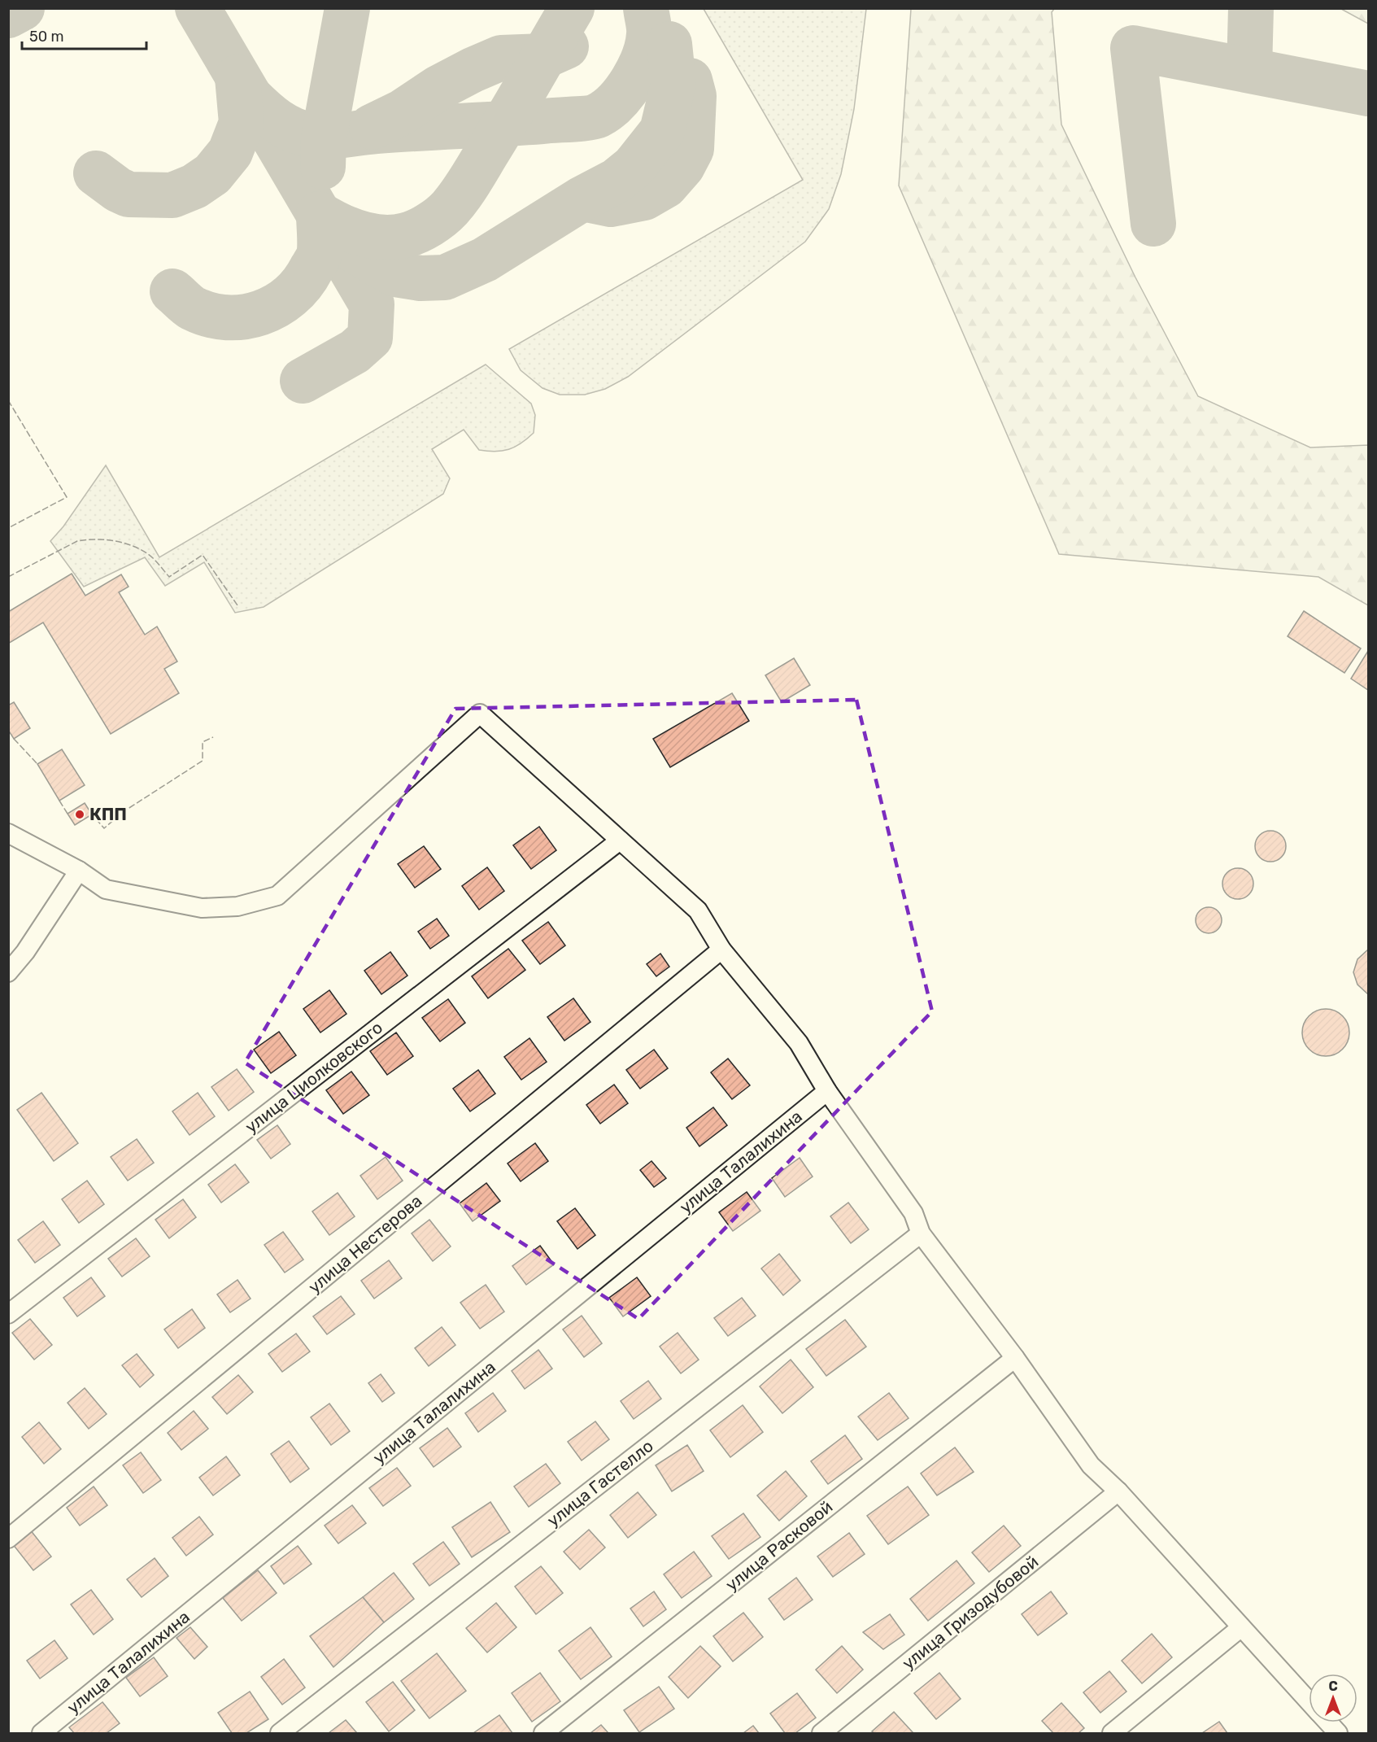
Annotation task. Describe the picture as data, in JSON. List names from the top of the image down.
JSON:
{
  "streets": {
    "street": [
      "улица Циолковского",
      "улица Талалихина",
      "улица Нестерова",
      "улица Гастелло",
      "улица Расковой",
      "улица Гризодубовой"
    ]
  },
  "places": ["КПП"],
  "scale_bar": "50 m",
  "north": "top"
}
